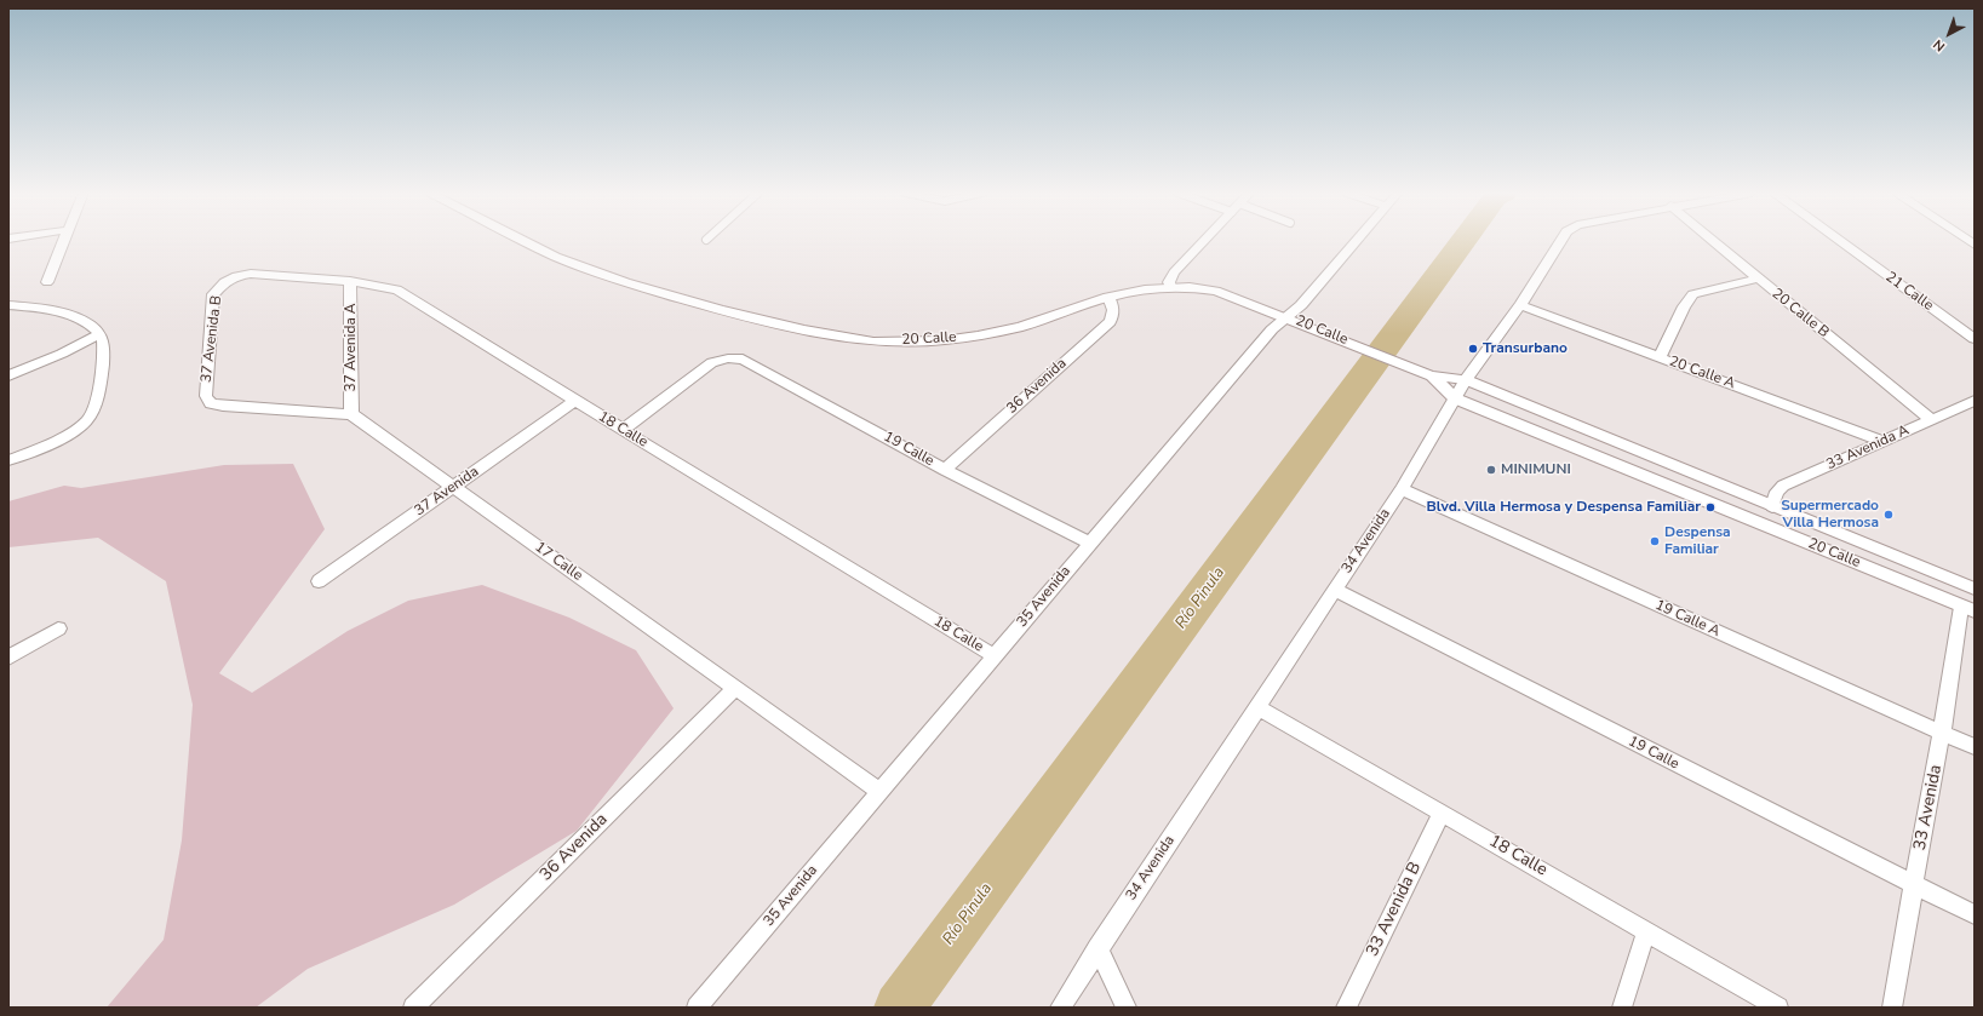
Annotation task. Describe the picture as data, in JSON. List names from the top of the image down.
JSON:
{
  "streets": {
    "street": [
      "21 Calle",
      "20 Calle B",
      "20 Calle",
      "37 Avenida B",
      "37 Avenida A",
      "20 Calle A",
      "36 Avenida",
      "18 Calle",
      "33 Avenida A",
      "19 Calle",
      "37 Avenida",
      "34 Avenida",
      "17 Calle",
      "35 Avenida",
      "19 Calle A",
      "33 Avenida",
      "33 Avenida B"
    ]
  },
  "crossings": [
    ["20 Calle B", "33 Avenida A"],
    ["20 Calle", "36 Avenida"],
    ["20 Calle", "33 Avenida A"],
    ["20 Calle", "34 Avenida"],
    ["20 Calle", "35 Avenida"],
    ["20 Calle", "33 Avenida"],
    ["37 Avenida B", "37 Avenida A"],
    ["37 Avenida B", "18 Calle"],
    ["37 Avenida B", "17 Calle"],
    ["37 Avenida A", "18 Calle"],
    ["37 Avenida A", "17 Calle"],
    ["20 Calle A", "33 Avenida A"],
    ["20 Calle A", "34 Avenida"],
    ["36 Avenida", "19 Calle"],
    ["36 Avenida", "17 Calle"],
    ["18 Calle", "19 Calle"],
    ["18 Calle", "37 Avenida"],
    ["18 Calle", "34 Avenida"],
    ["18 Calle", "35 Avenida"],
    ["18 Calle", "33 Avenida B"],
    ["19 Calle", "34 Avenida"],
    ["19 Calle", "35 Avenida"],
    ["19 Calle", "33 Avenida"],
    ["37 Avenida", "17 Calle"],
    ["34 Avenida", "19 Calle A"],
    ["17 Calle", "35 Avenida"],
    ["19 Calle A", "33 Avenida"]
  ],
  "water": ["Río Pinula"],
  "places": [
    "Transurbano",
    "MINIMUNI",
    "Blvd. Villa Hermosa y Despensa Familiar",
    "Supermercado Villa Hermosa",
    "Despensa Familiar"
  ],
  "north": "bottom left"
}
